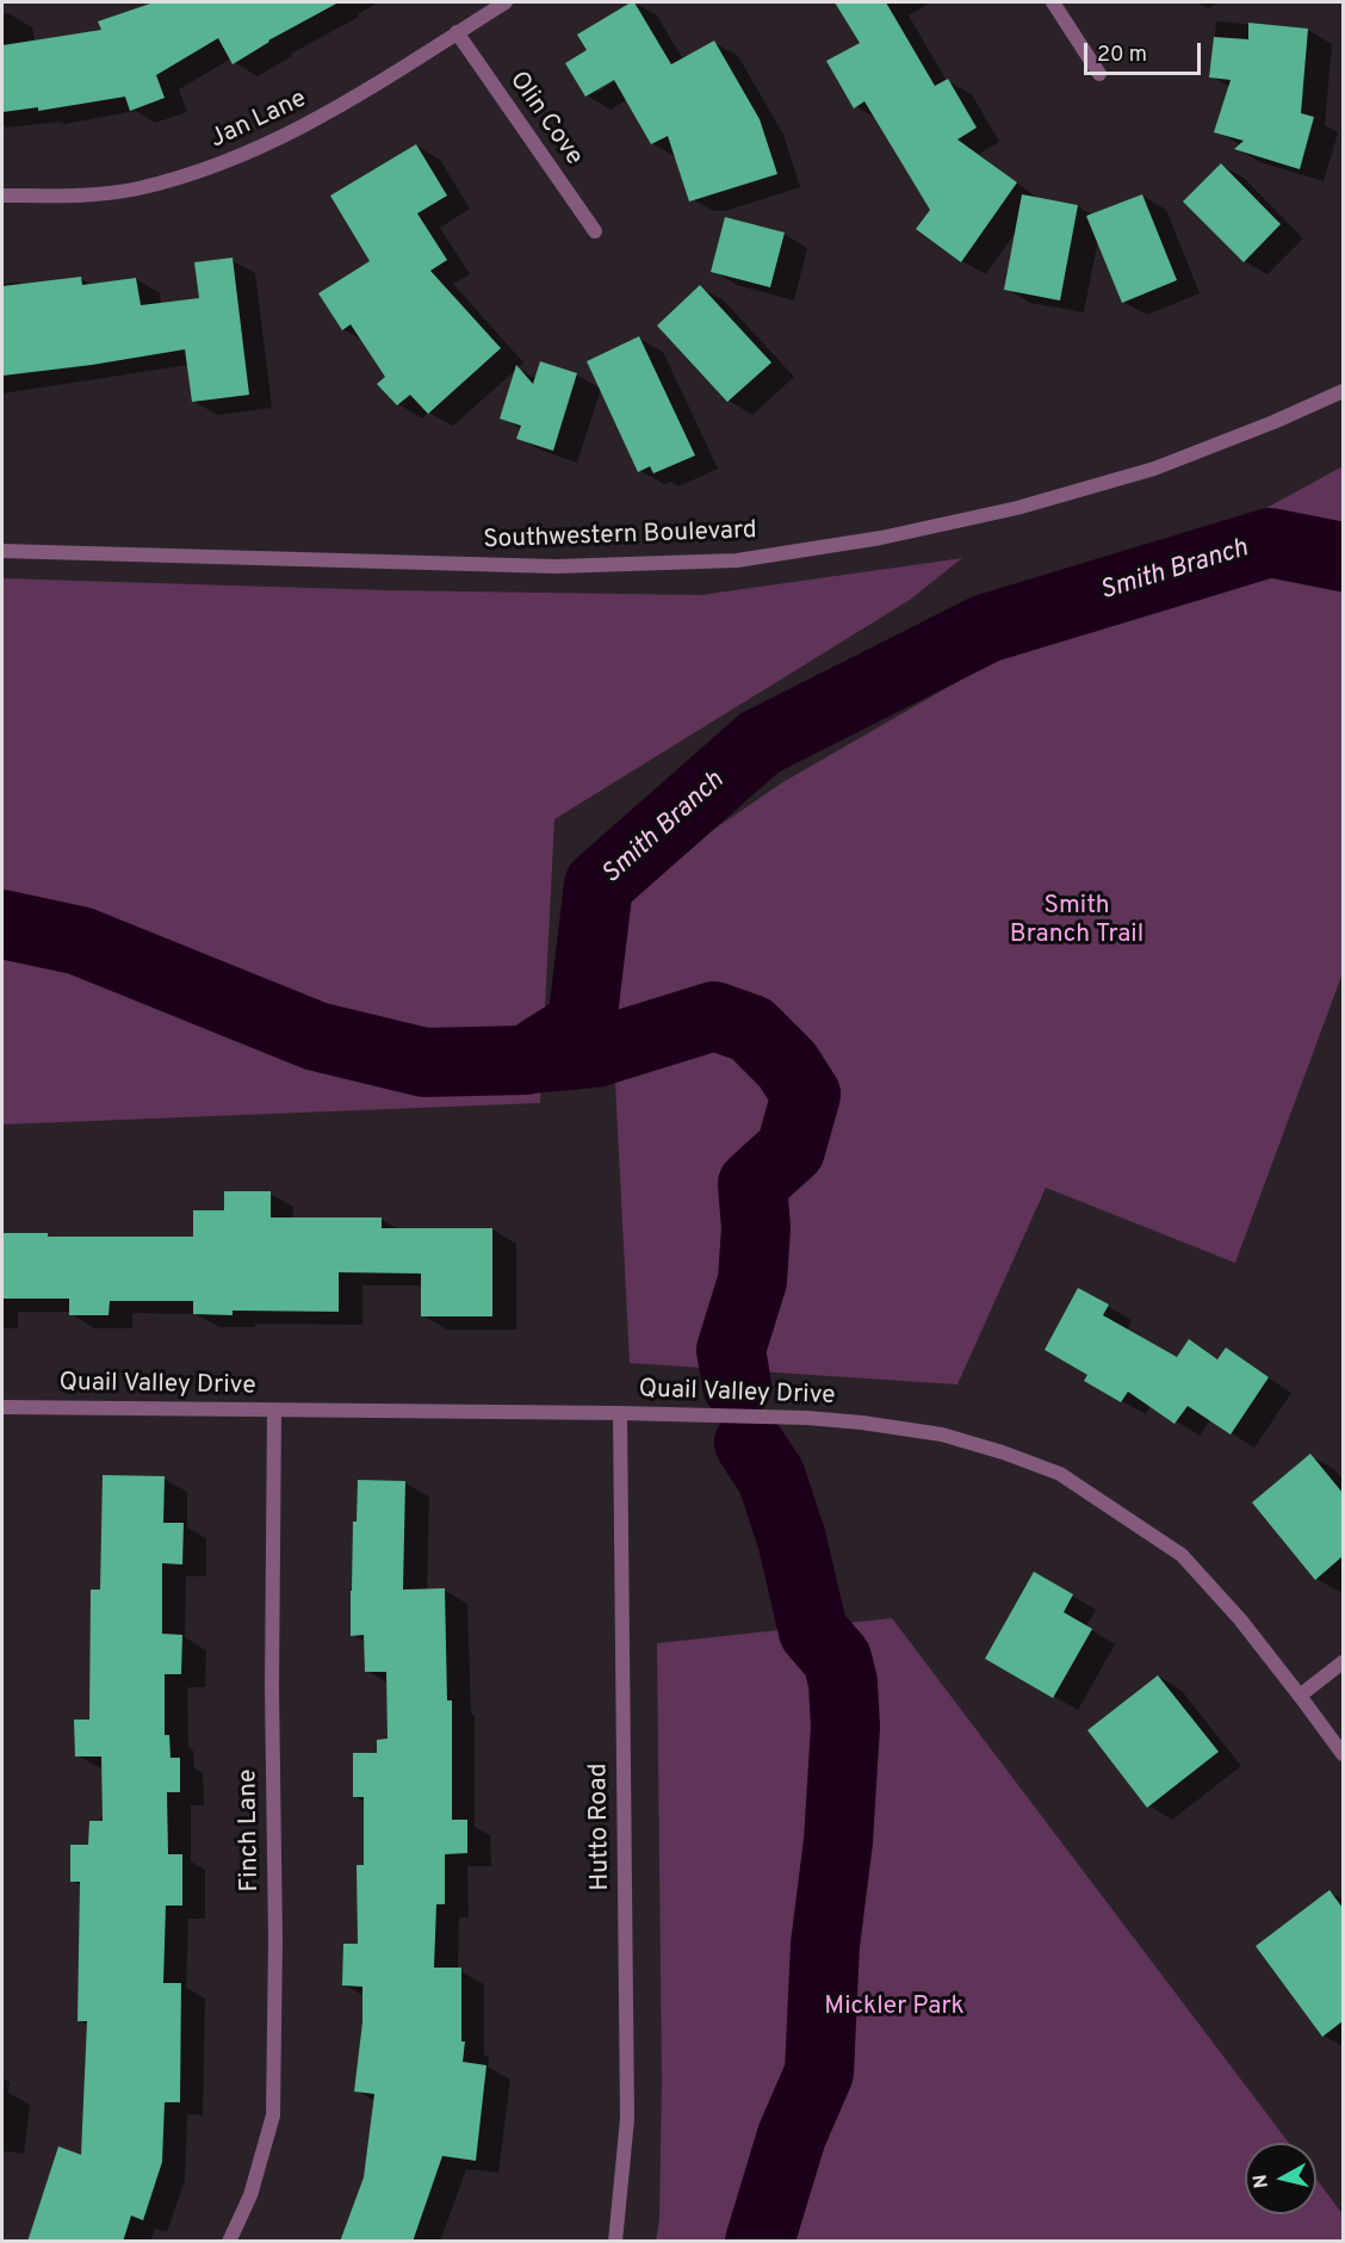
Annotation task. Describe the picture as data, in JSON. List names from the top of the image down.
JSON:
{
  "streets": {
    "street": [
      "Olin Cove",
      "Jan Lane",
      "Southwestern Boulevard",
      "Quail Valley Drive",
      "Hutto Road",
      "Finch Lane"
    ]
  },
  "crossings": [
    ["Olin Cove", "Jan Lane"],
    ["Quail Valley Drive", "Hutto Road"],
    ["Quail Valley Drive", "Finch Lane"]
  ],
  "water": ["Smith Branch"],
  "parks": ["Smith Branch Trail", "Mickler Park"],
  "scale_bar": "20 m",
  "north": "left"
}
